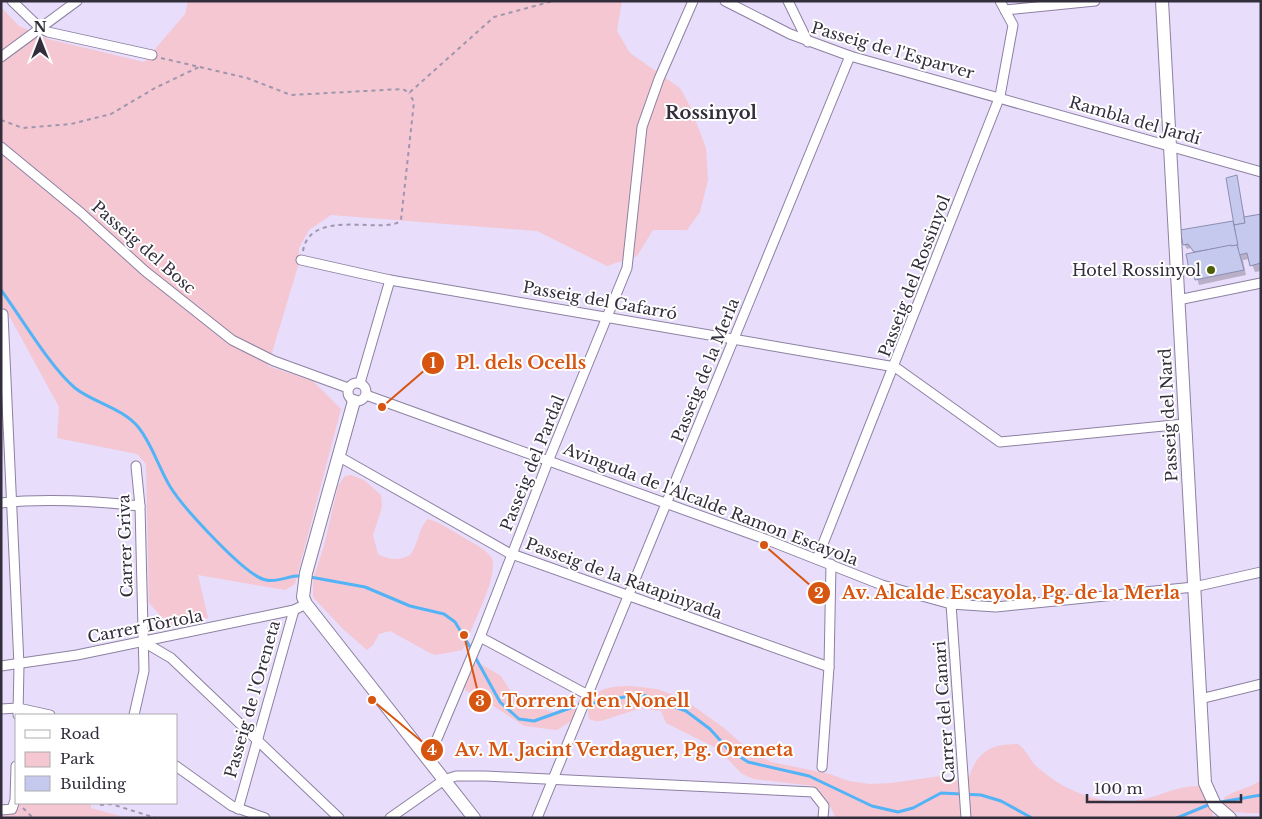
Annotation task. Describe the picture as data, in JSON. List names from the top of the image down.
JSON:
{
  "streets": {
    "street": [
      "Passeig de l'Esparver",
      "Rambla del Jardí",
      "Passeig del Bosc",
      "Passeig del Rossinyol",
      "Passeig del Gafarró",
      "Passeig de la Merla",
      "Passeig del Nard",
      "Passeig del Pardal",
      "Avinguda de l'Alcalde Ramon Escayola",
      "Carrer Griva",
      "Passeig de la Ratapinyada",
      "Carrer Tòrtola",
      "Passeig de l'Oreneta",
      "Carrer del Canari"
    ]
  },
  "crossings": [
    ["Passeig de l'Esparver", "Rambla del Jardí"],
    ["Passeig de l'Esparver", "Passeig del Rossinyol"],
    ["Passeig de l'Esparver", "Passeig de la Merla"],
    ["Rambla del Jardí", "Passeig del Rossinyol"],
    ["Rambla del Jardí", "Passeig del Nard"],
    ["Passeig del Bosc", "Avinguda de l'Alcalde Ramon Escayola"],
    ["Passeig del Rossinyol", "Passeig del Gafarró"],
    ["Passeig del Rossinyol", "Avinguda de l'Alcalde Ramon Escayola"],
    ["Passeig del Gafarró", "Passeig de la Merla"],
    ["Passeig del Gafarró", "Passeig del Pardal"],
    ["Passeig de la Merla", "Avinguda de l'Alcalde Ramon Escayola"],
    ["Passeig de la Merla", "Passeig de la Ratapinyada"],
    ["Passeig del Nard", "Avinguda de l'Alcalde Ramon Escayola"],
    ["Passeig del Pardal", "Avinguda de l'Alcalde Ramon Escayola"],
    ["Passeig del Pardal", "Passeig de la Ratapinyada"],
    ["Avinguda de l'Alcalde Ramon Escayola", "Carrer del Canari"],
    ["Carrer Griva", "Carrer Tòrtola"],
    ["Carrer Tòrtola", "Passeig de l'Oreneta"]
  ],
  "districts": ["Rossinyol"],
  "places": [
    "Hotel Rossinyol",
    "Pl. dels Ocells",
    "Av. Alcalde Escayola, Pg. de la Merla",
    "Torrent d'en Nonell",
    "Av. M. Jacint Verdaguer, Pg. Oreneta"
  ],
  "legend": ["Road", "Park", "Building"],
  "scale_bar": "100 m",
  "north": "top"
}
